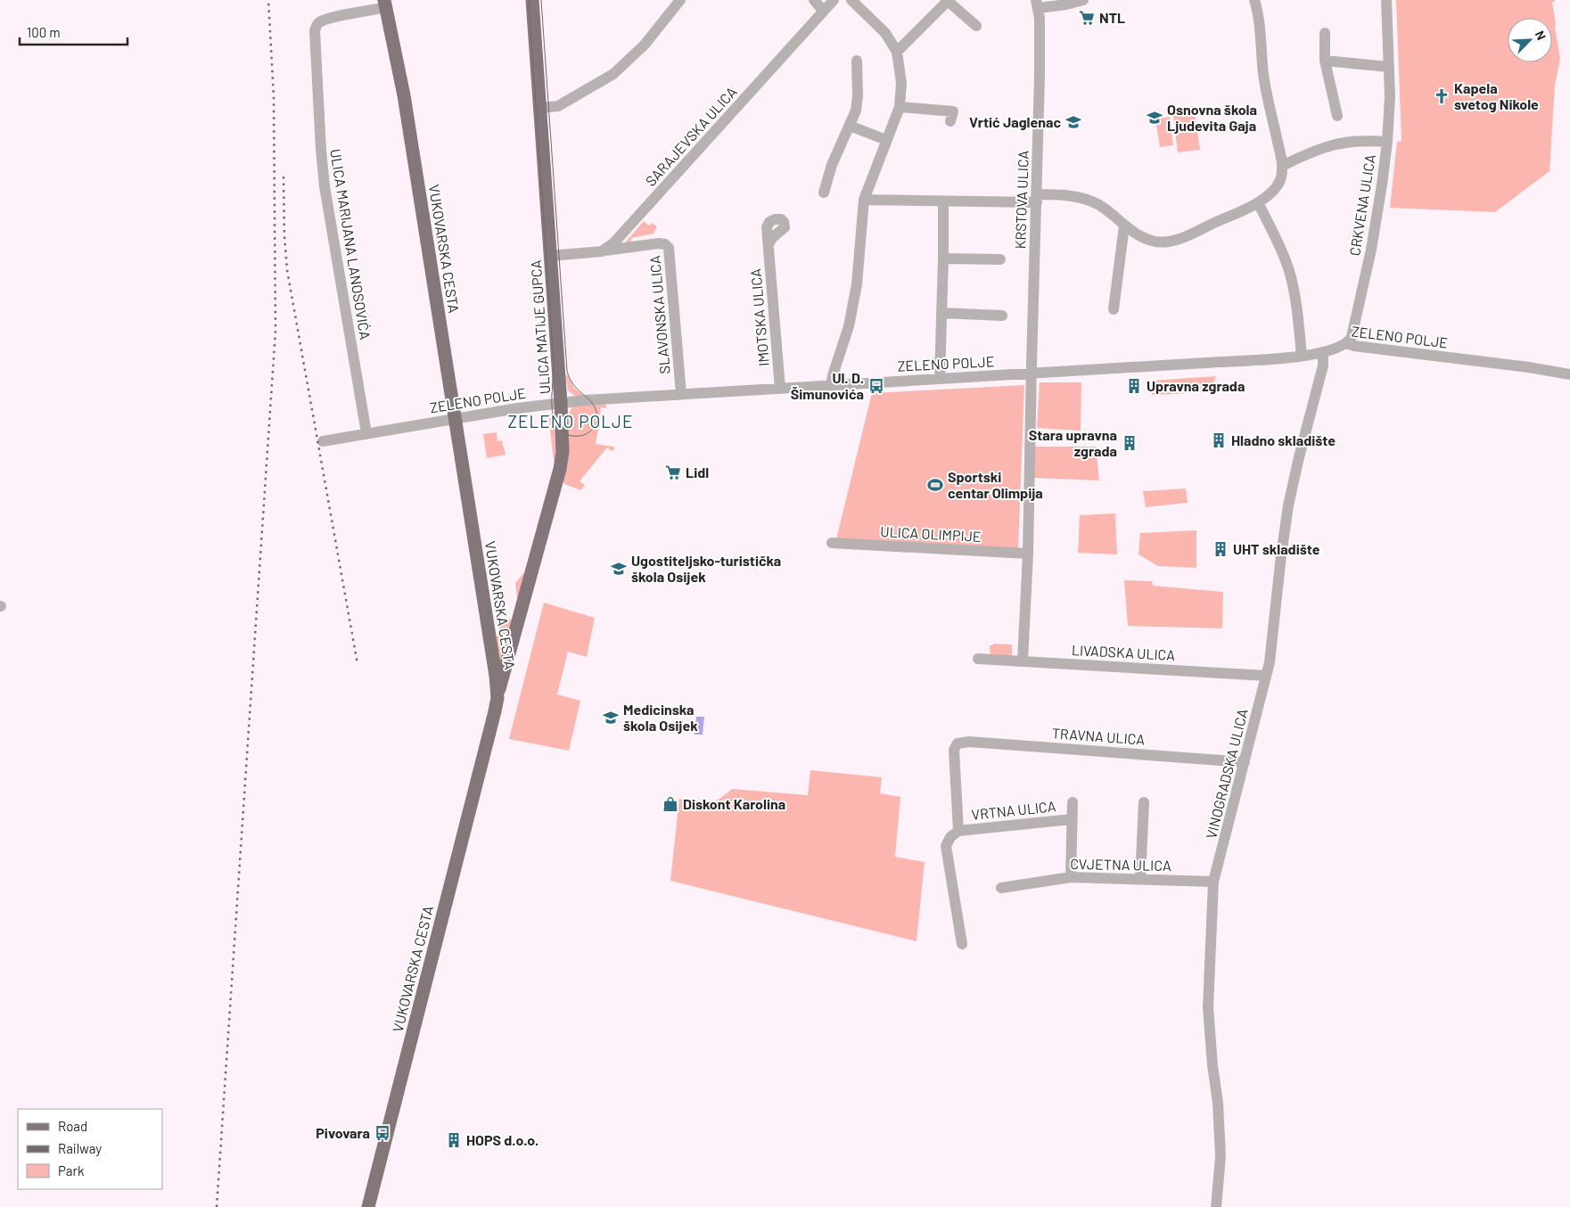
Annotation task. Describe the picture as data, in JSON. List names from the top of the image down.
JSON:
{
  "streets": {
    "main road": ["VUKOVARSKA CESTA", "ULICA MATIJE GUPCA"],
    "street": [
      "SARAJEVSKA ULICA",
      "KRSTOVA ULICA",
      "CRKVENA ULICA",
      "ULICA MARIJANA LANOSOVIĆA",
      "SLAVONSKA ULICA",
      "IMOTSKA ULICA",
      "ZELENO POLJE",
      "ULICA OLIMPIJE",
      "LIVADSKA ULICA",
      "TRAVNA ULICA",
      "VINOGRADSKA ULICA",
      "VRTNA ULICA",
      "CVJETNA ULICA"
    ]
  },
  "crossings": [
    ["SARAJEVSKA ULICA", "SLAVONSKA ULICA"],
    ["KRSTOVA ULICA", "ZELENO POLJE"],
    ["CRKVENA ULICA", "ZELENO POLJE"],
    ["ULICA MARIJANA LANOSOVIĆA", "VUKOVARSKA CESTA"],
    ["ULICA MARIJANA LANOSOVIĆA", "ZELENO POLJE"],
    ["VUKOVARSKA CESTA", "ULICA MATIJE GUPCA"],
    ["VUKOVARSKA CESTA", "ZELENO POLJE"],
    ["SLAVONSKA ULICA", "ZELENO POLJE"],
    ["IMOTSKA ULICA", "ZELENO POLJE"],
    ["ULICA MATIJE GUPCA", "ZELENO POLJE"],
    ["ZELENO POLJE", "VINOGRADSKA ULICA"],
    ["LIVADSKA ULICA", "VINOGRADSKA ULICA"],
    ["TRAVNA ULICA", "VINOGRADSKA ULICA"],
    ["TRAVNA ULICA", "VRTNA ULICA"],
    ["VINOGRADSKA ULICA", "CVJETNA ULICA"]
  ],
  "districts": ["ZELENO POLJE"],
  "places": {
    "supermarket": ["NTL", "Lidl"],
    "church": ["Kapela svetog Nikole"],
    "school or university": [
      "Osnovna škola Ljudevita Gaja",
      "Vrtić Jaglenac",
      "Ugostiteljsko-turistička škola Osijek",
      "Medicinska škola Osijek"
    ],
    "bus stop": ["Ul. D. Šimunovića", "Pivovara"],
    "building": [
      "Upravna zgrada",
      "Hladno skladište",
      "Stara upravna zgrada",
      "UHT skladište",
      "HOPS d.o.o."
    ],
    "sports": ["Sportski centar Olimpija"],
    "shop": ["Diskont Karolina"]
  },
  "legend": ["Road", "Railway", "Park"],
  "scale_bar": "100 m",
  "north": "top right"
}
